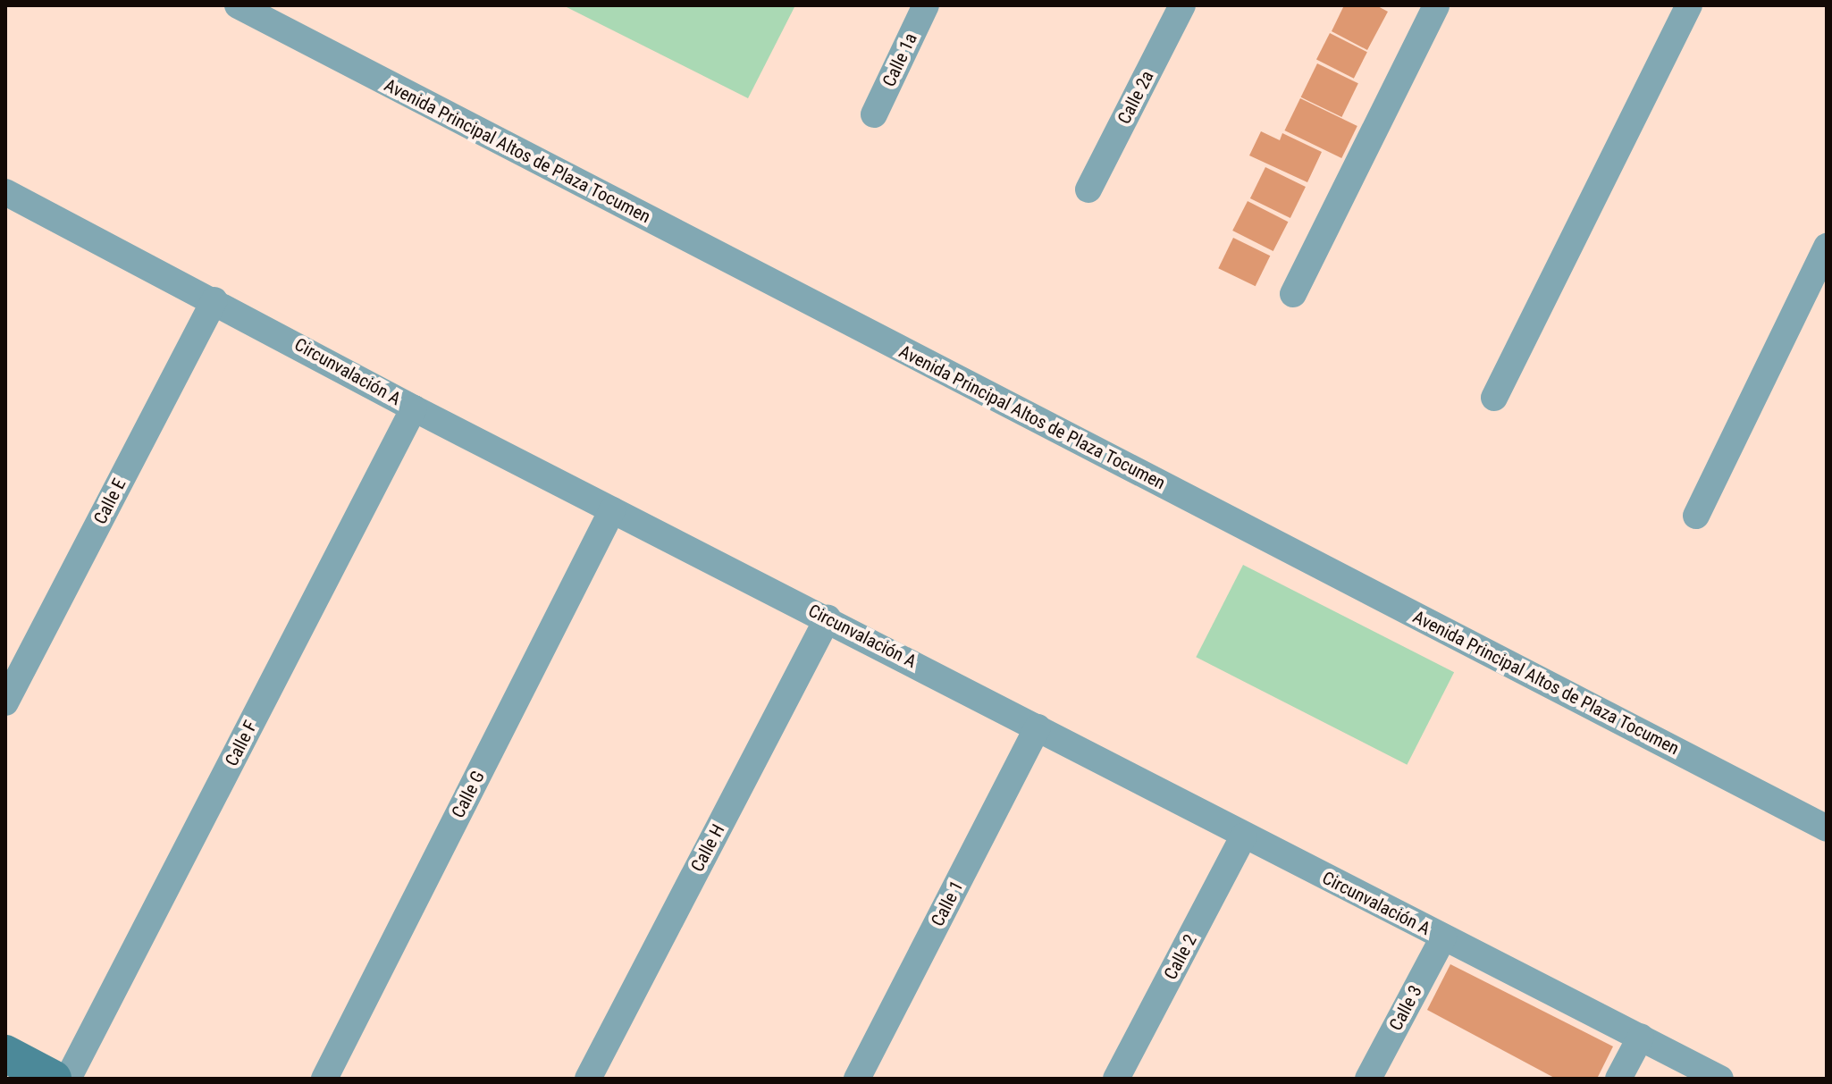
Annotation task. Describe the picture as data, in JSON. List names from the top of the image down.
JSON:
{
  "streets": {
    "street": [
      "Calle 1a",
      "Calle 2a",
      "Avenida Principal Altos de Plaza Tocumen",
      "Circunvalación A",
      "Calle E",
      "Calle F",
      "Calle G",
      "Calle H",
      "Calle 1",
      "Calle 2",
      "Calle 3"
    ]
  },
  "crossings": [
    ["Circunvalación A", "Calle E"],
    ["Circunvalación A", "Calle F"],
    ["Circunvalación A", "Calle G"],
    ["Circunvalación A", "Calle H"],
    ["Circunvalación A", "Calle 1"],
    ["Circunvalación A", "Calle 2"],
    ["Circunvalación A", "Calle 3"]
  ]
}
